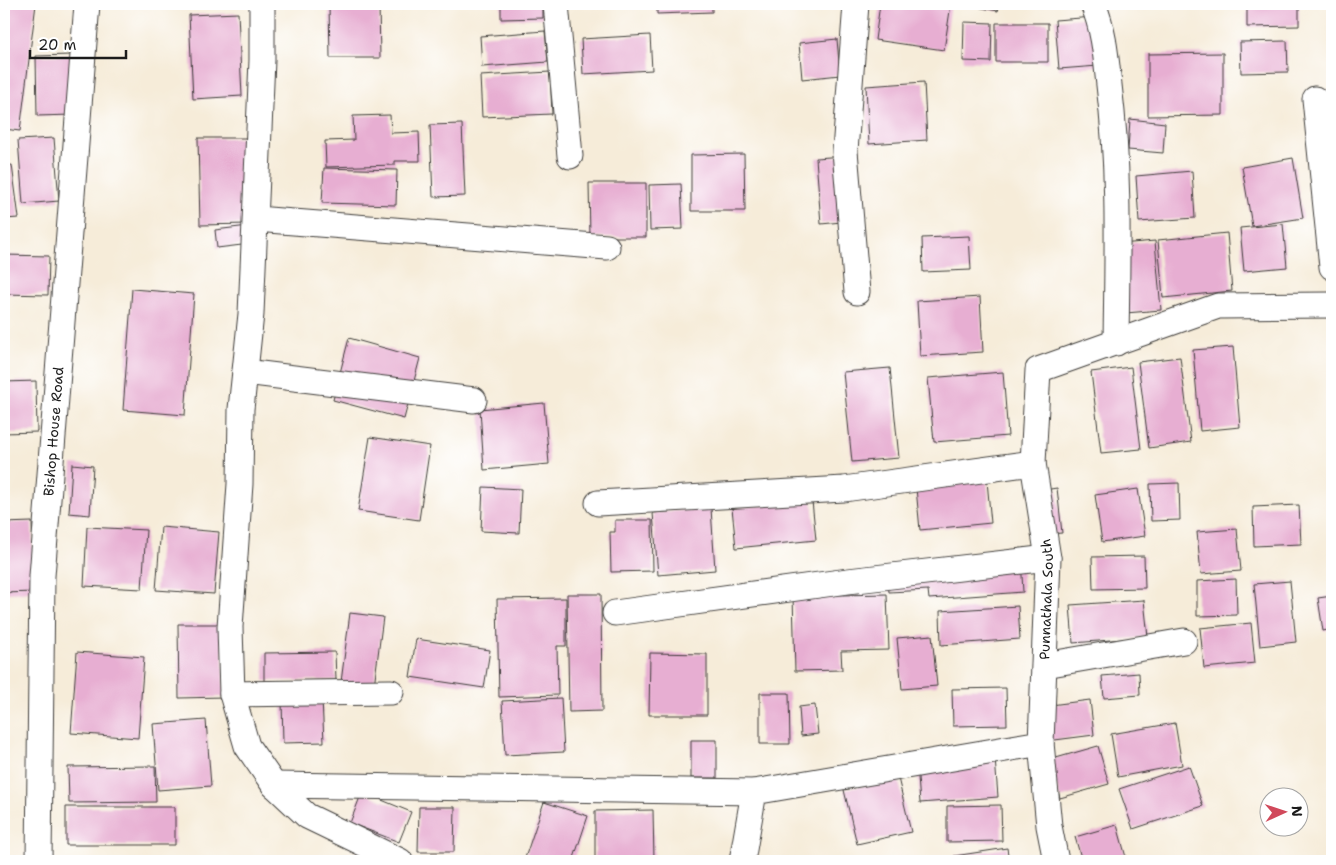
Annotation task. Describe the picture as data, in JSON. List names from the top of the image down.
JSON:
{
  "streets": {
    "street": ["Bishop House Road", "Punnathala South"]
  },
  "scale_bar": "20 m",
  "north": "right"
}
